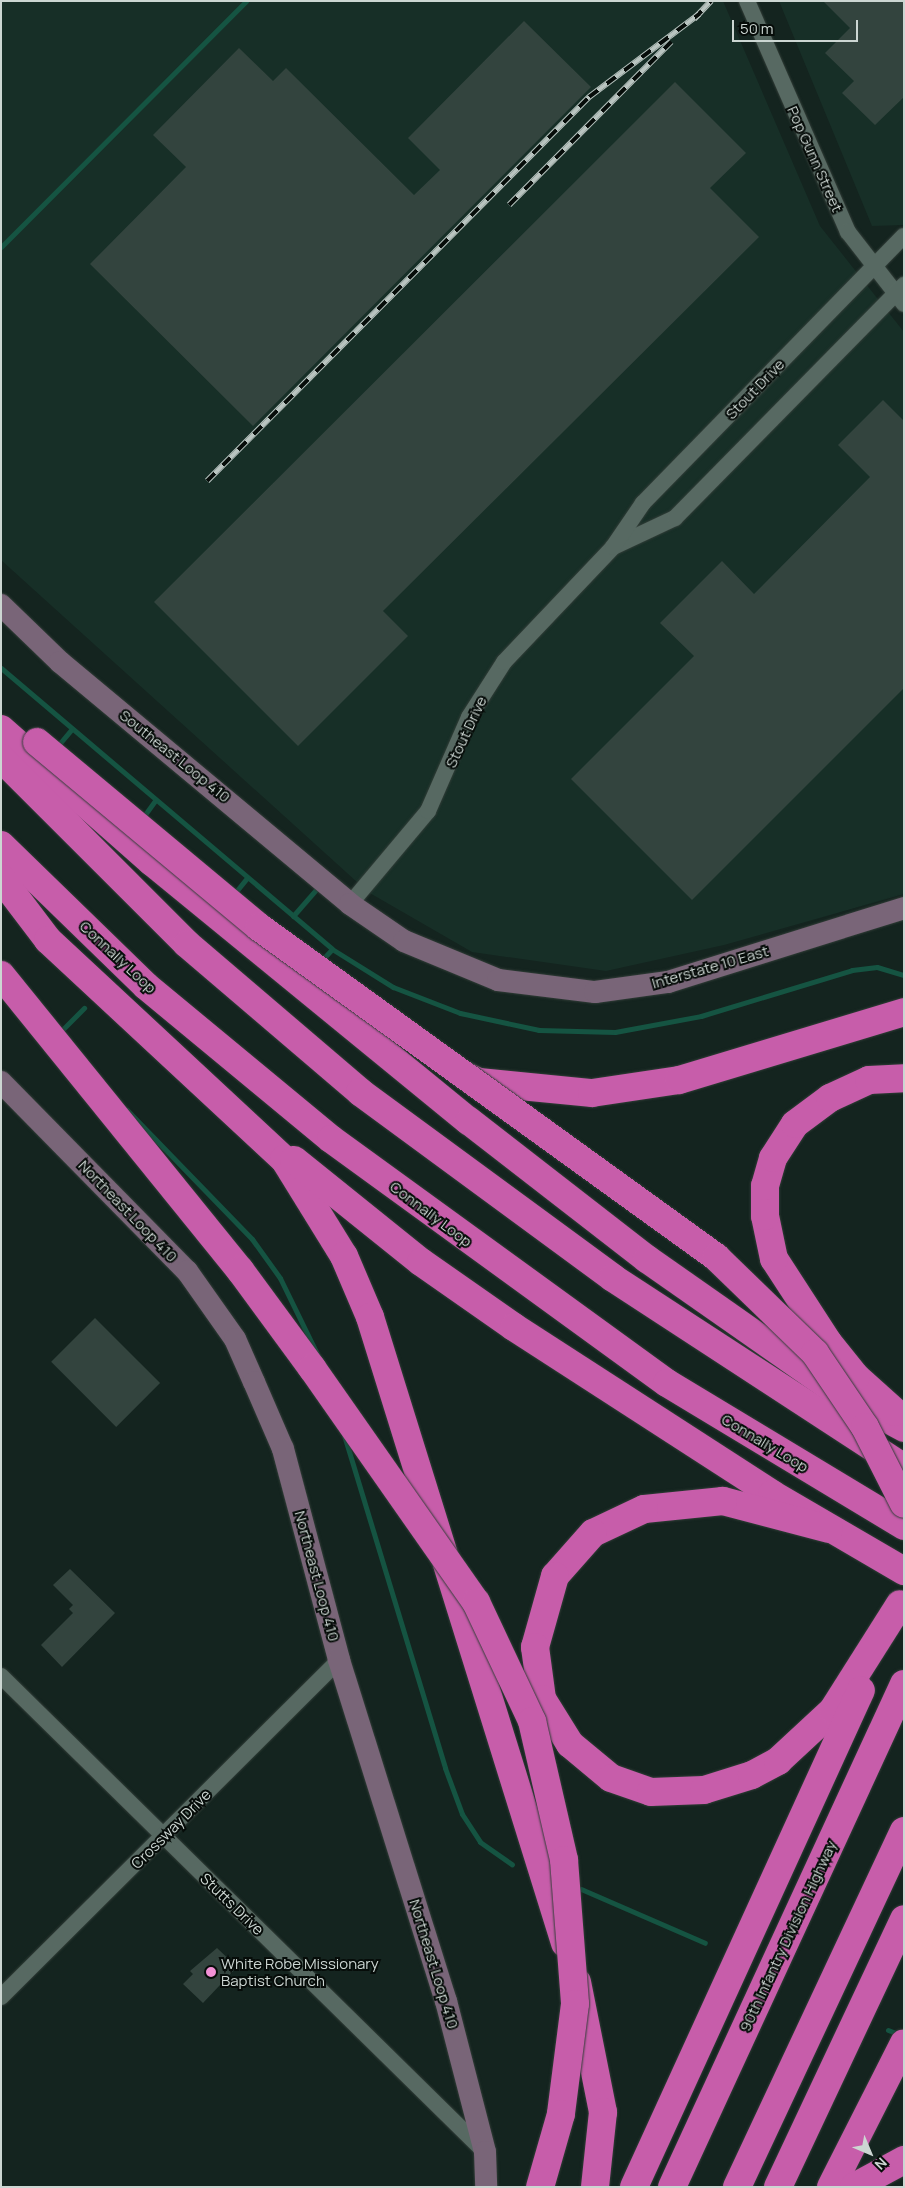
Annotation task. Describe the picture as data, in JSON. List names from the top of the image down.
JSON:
{
  "streets": {
    "highway": ["Connally Loop", "90th Infantry Division Highway"],
    "main road": ["Southeast Loop 410", "Interstate 10 East", "Northeast Loop 410"],
    "street": [
      "Pop Gunn Street",
      "Stout Drive",
      "Crossway Drive",
      "Stutts Drive"
    ]
  },
  "crossings": [
    ["Pop Gunn Street", "Stout Drive"],
    ["Stout Drive", "Southeast Loop 410"],
    ["Stout Drive", "Interstate 10 East"],
    ["Southeast Loop 410", "Interstate 10 East"],
    ["Northeast Loop 410", "Crossway Drive"],
    ["Northeast Loop 410", "Stutts Drive"],
    ["Crossway Drive", "Stutts Drive"]
  ],
  "places": ["White Robe Missionary Baptist Church"],
  "scale_bar": "50 m",
  "north": "bottom right"
}
